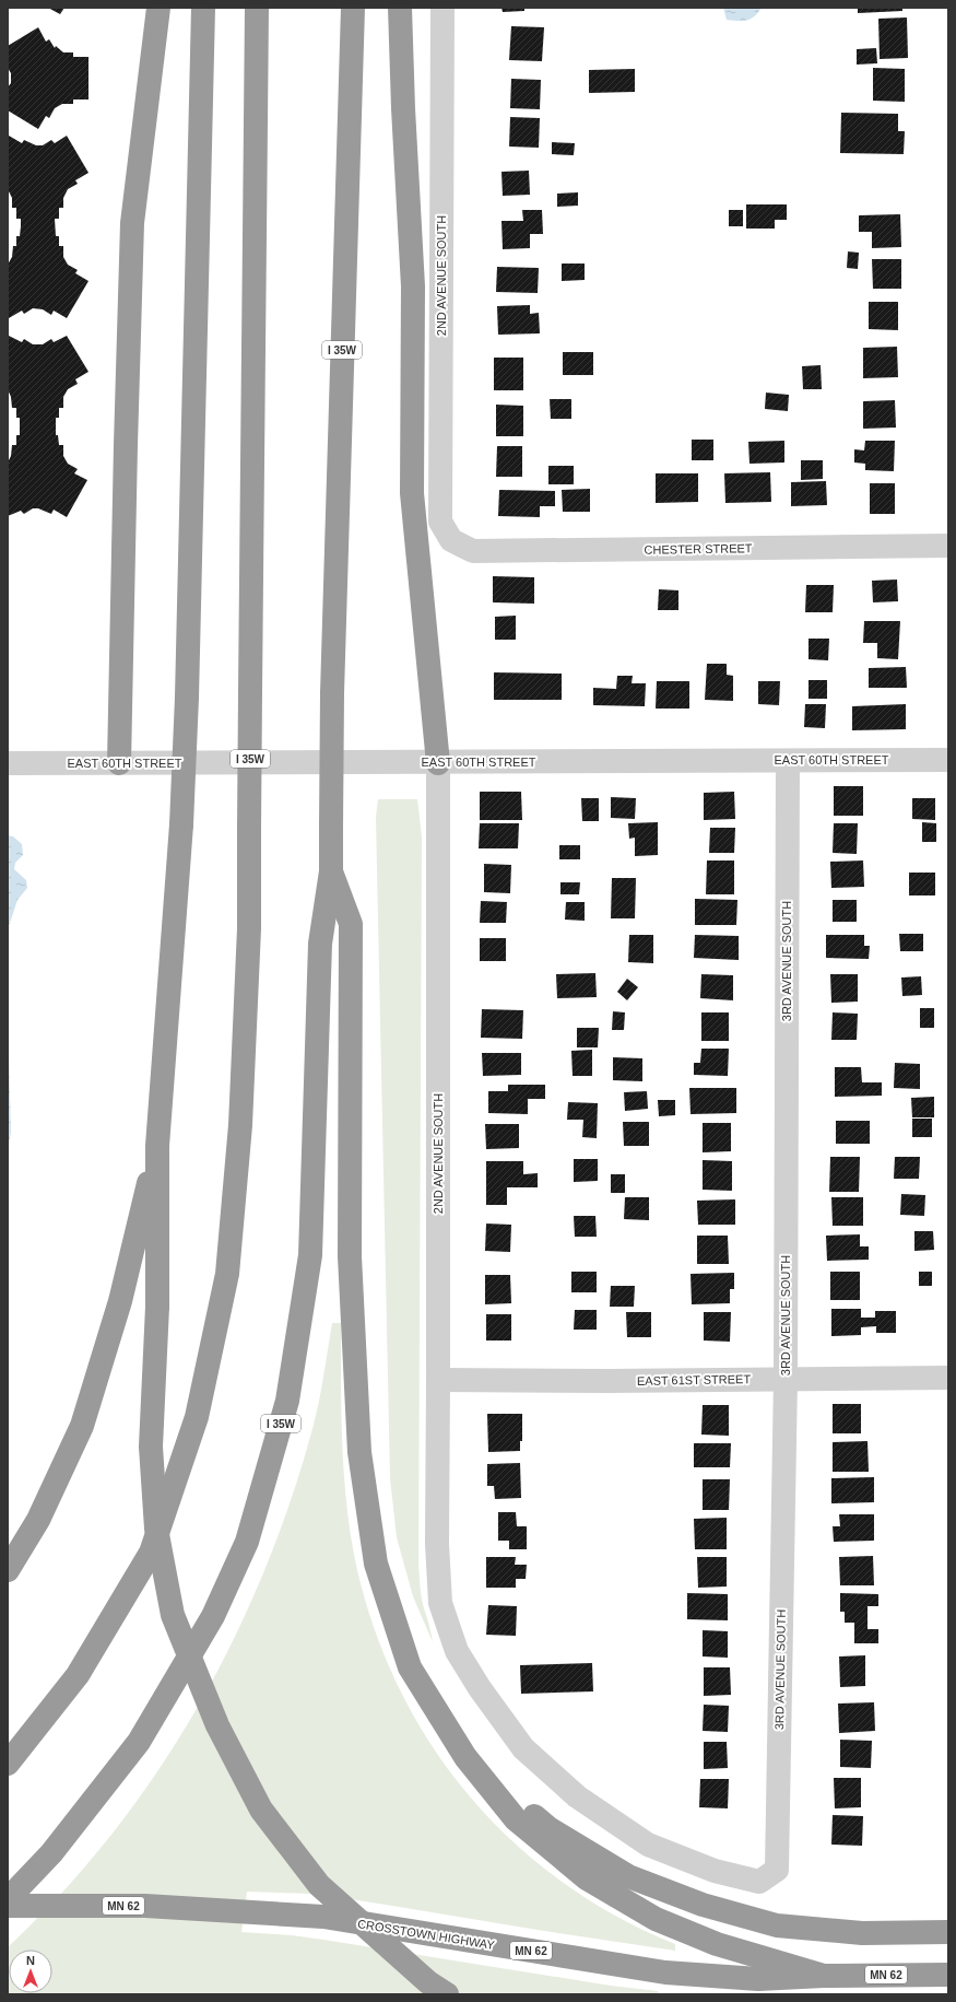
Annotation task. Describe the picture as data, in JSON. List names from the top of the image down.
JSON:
{
  "streets": {
    "highway": ["I 35W", "MN 62", "CROSSTOWN HIGHWAY"],
    "street": [
      "2ND AVENUE SOUTH",
      "CHESTER STREET",
      "EAST 60TH STREET",
      "3RD AVENUE SOUTH",
      "EAST 61ST STREET"
    ]
  },
  "crossings": [
    ["2ND AVENUE SOUTH", "CHESTER STREET"],
    ["2ND AVENUE SOUTH", "EAST 60TH STREET"],
    ["2ND AVENUE SOUTH", "3RD AVENUE SOUTH"],
    ["2ND AVENUE SOUTH", "EAST 61ST STREET"],
    ["EAST 60TH STREET", "3RD AVENUE SOUTH"],
    ["3RD AVENUE SOUTH", "EAST 61ST STREET"]
  ],
  "north": "top"
}
